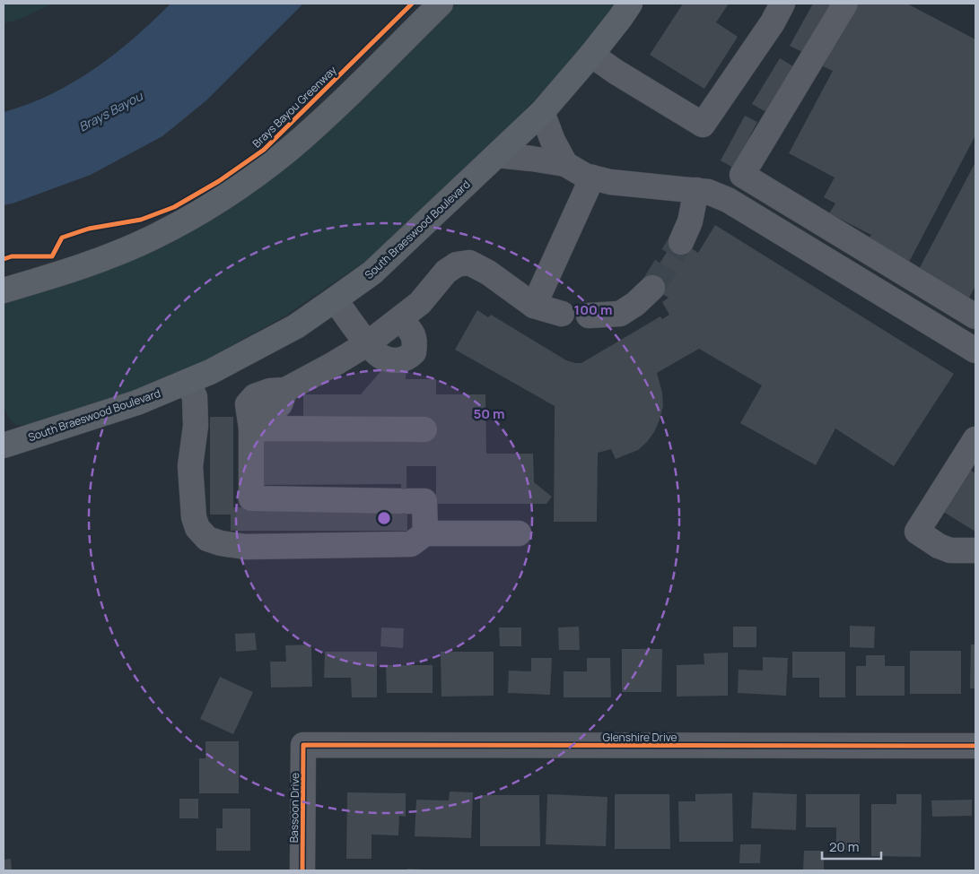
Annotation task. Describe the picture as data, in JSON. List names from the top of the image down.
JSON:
{
  "streets": {
    "main road": ["South Braeswood Boulevard"],
    "street": ["Glenshire Drive", "Bassoon Drive"],
    "cycle path": ["Brays Bayou Greenway"]
  },
  "crossings": [
    ["Glenshire Drive", "Bassoon Drive"]
  ],
  "water": ["Brays Bayou"],
  "scale_bar": "20 m",
  "rings": ["100 m", "50 m"]
}
